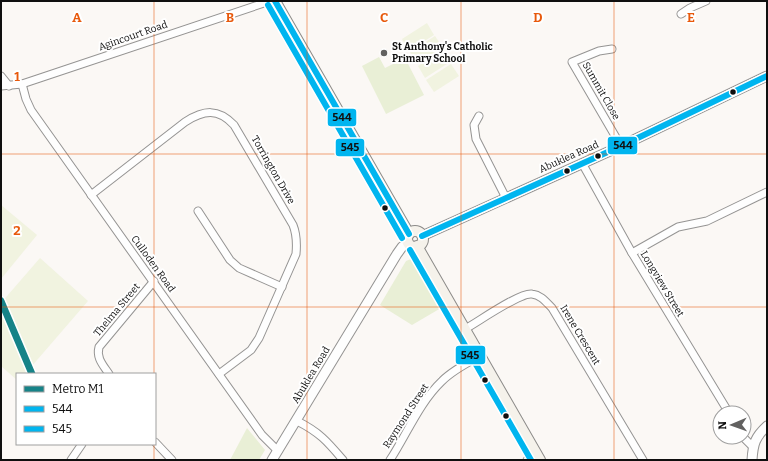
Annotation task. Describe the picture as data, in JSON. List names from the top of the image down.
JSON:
{
  "streets": {
    "street": [
      "Agincourt Road",
      "Summit Close",
      "Abuklea Road",
      "Torrington Drive",
      "Culloden Road",
      "Longview Street",
      "Thelma Street",
      "Irene Crescent",
      "Raymond Street"
    ]
  },
  "crossings": [
    ["Agincourt Road", "Culloden Road"],
    ["Summit Close", "Abuklea Road"],
    ["Abuklea Road", "Culloden Road"],
    ["Abuklea Road", "Longview Street"],
    ["Torrington Drive", "Culloden Road"],
    ["Culloden Road", "Thelma Street"]
  ],
  "places": ["St Anthony's Catholic Primary School"],
  "lines": ["transit line 544", "transit line 545", "metro line M1"],
  "legend": ["Metro M1", "544", "545"],
  "north": "left",
  "grid": {
    "columns": [
      "A",
      "B",
      "C",
      "D",
      "E"
    ],
    "rows": ["1", "2"]
  }
}
